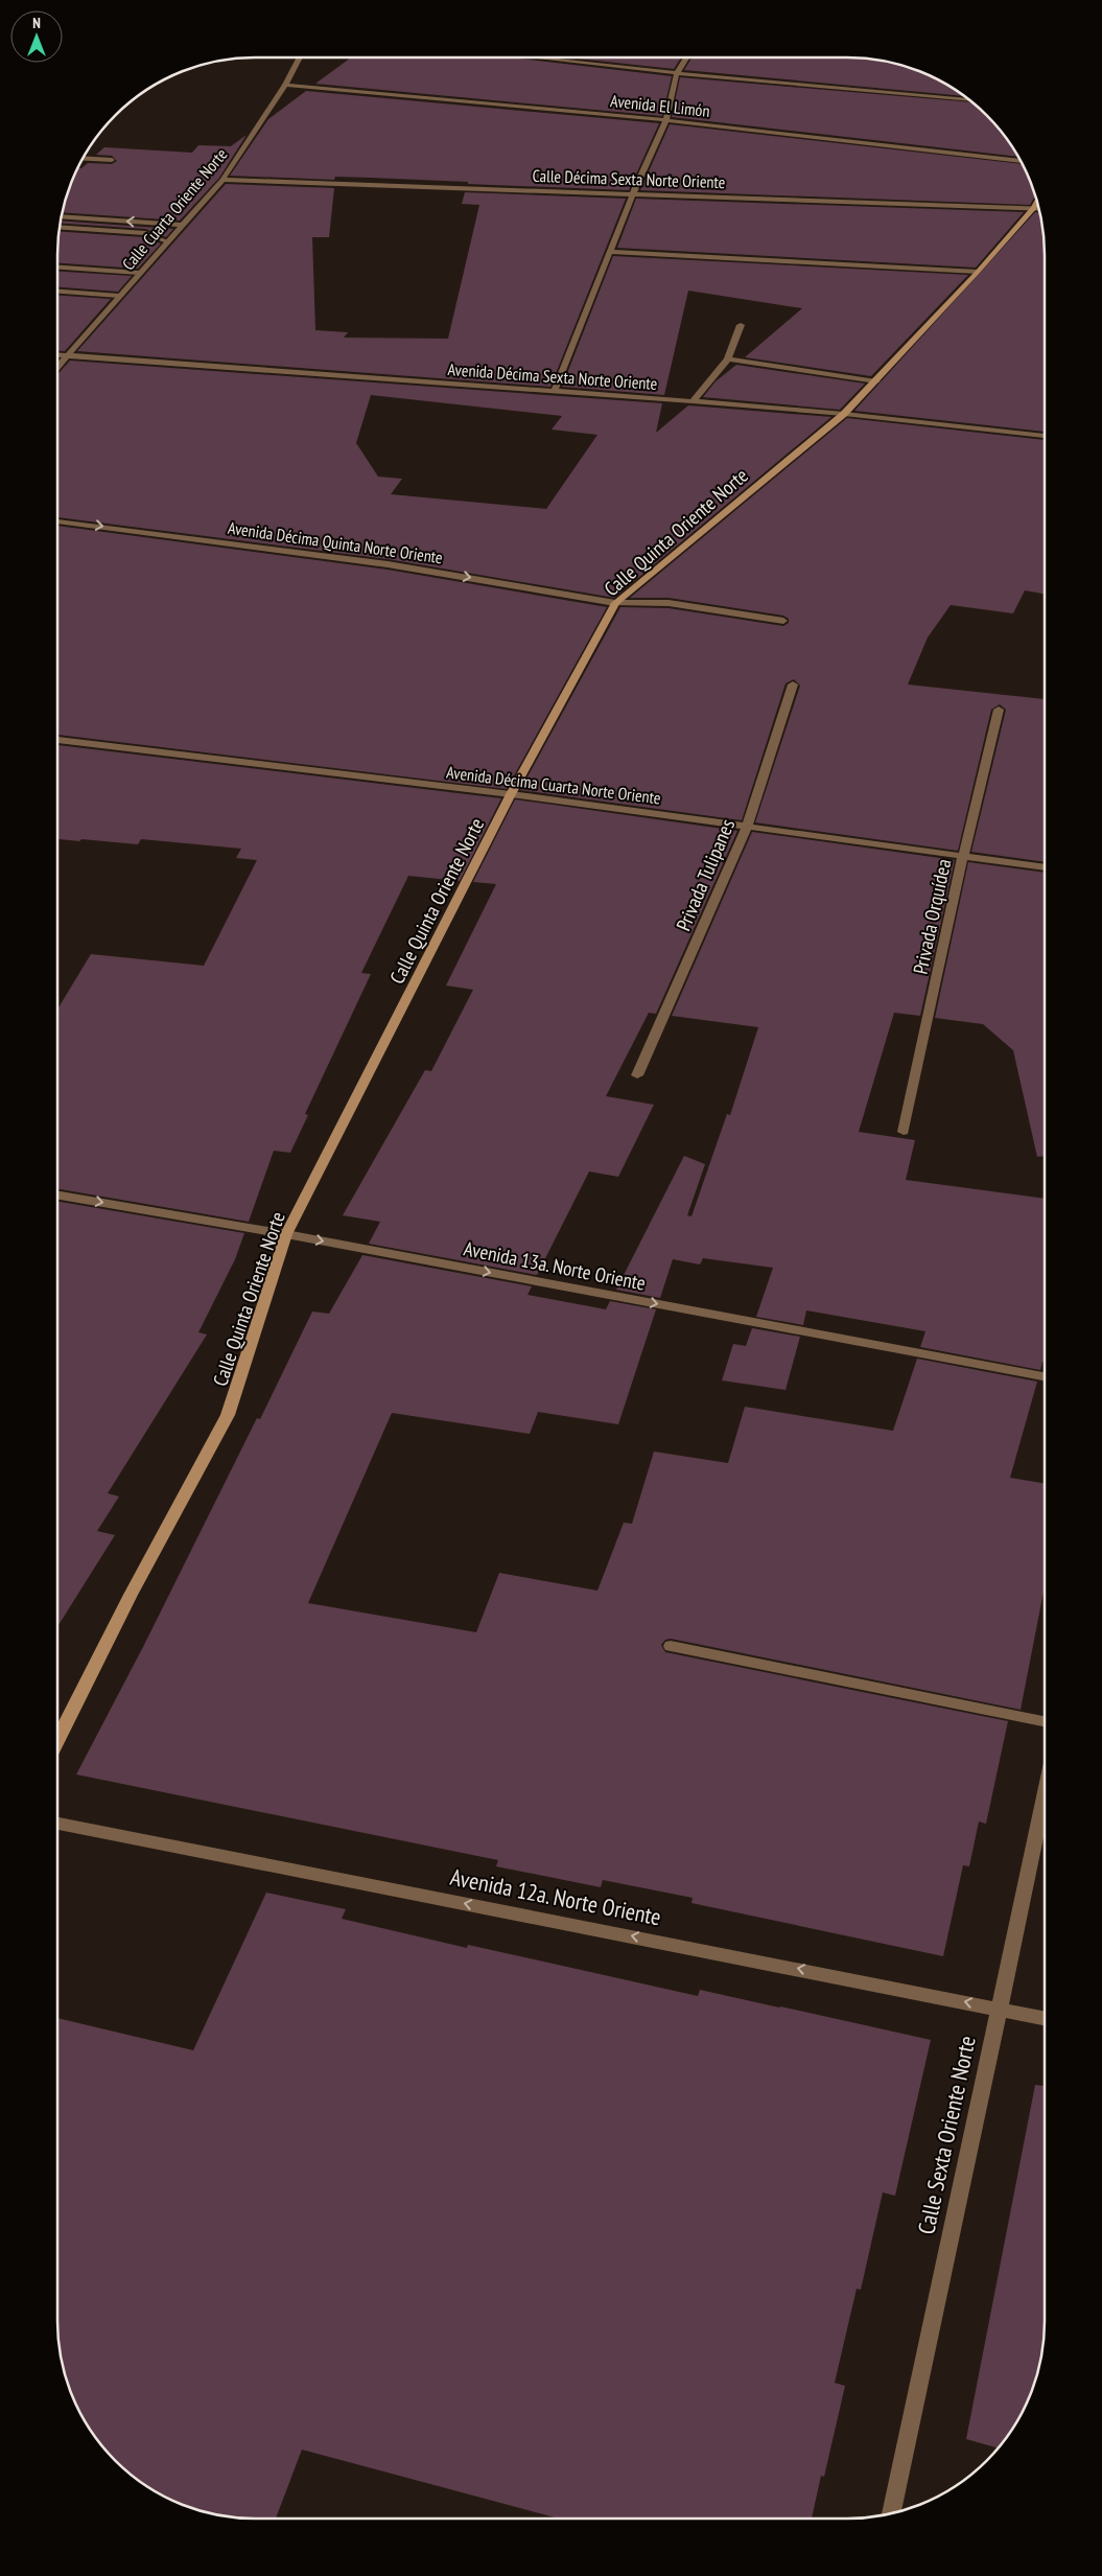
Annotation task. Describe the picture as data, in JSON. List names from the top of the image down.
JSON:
{
  "streets": {
    "street": [
      "Avenida El Limón",
      "Calle Décima Sexta Norte Oriente",
      "Calle Cuarta Oriente Norte",
      "Avenida Décima Sexta Norte Oriente",
      "Calle Quinta Oriente Norte",
      "Avenida Décima Quinta Norte Oriente",
      "Avenida Décima Cuarta Norte Oriente",
      "Privada Tulipanes",
      "Privada Orquídea",
      "Avenida 13a. Norte Oriente",
      "Avenida 12a. Norte Oriente",
      "Calle Sexta Oriente Norte"
    ]
  },
  "crossings": [
    ["Avenida El Limón", "Calle Cuarta Oriente Norte"],
    ["Calle Décima Sexta Norte Oriente", "Calle Cuarta Oriente Norte"],
    ["Calle Décima Sexta Norte Oriente", "Calle Quinta Oriente Norte"],
    ["Calle Cuarta Oriente Norte", "Avenida Décima Sexta Norte Oriente"],
    ["Avenida Décima Sexta Norte Oriente", "Calle Quinta Oriente Norte"],
    ["Calle Quinta Oriente Norte", "Avenida Décima Quinta Norte Oriente"],
    ["Calle Quinta Oriente Norte", "Avenida Décima Cuarta Norte Oriente"],
    ["Calle Quinta Oriente Norte", "Avenida 13a. Norte Oriente"],
    ["Avenida Décima Cuarta Norte Oriente", "Privada Tulipanes"],
    ["Avenida Décima Cuarta Norte Oriente", "Privada Orquídea"],
    ["Avenida 12a. Norte Oriente", "Calle Sexta Oriente Norte"]
  ],
  "one_way": ["Avenida Décima Quinta Norte Oriente", "Avenida 13a. Norte Oriente", "Avenida 12a. Norte Oriente"],
  "north": "top"
}
